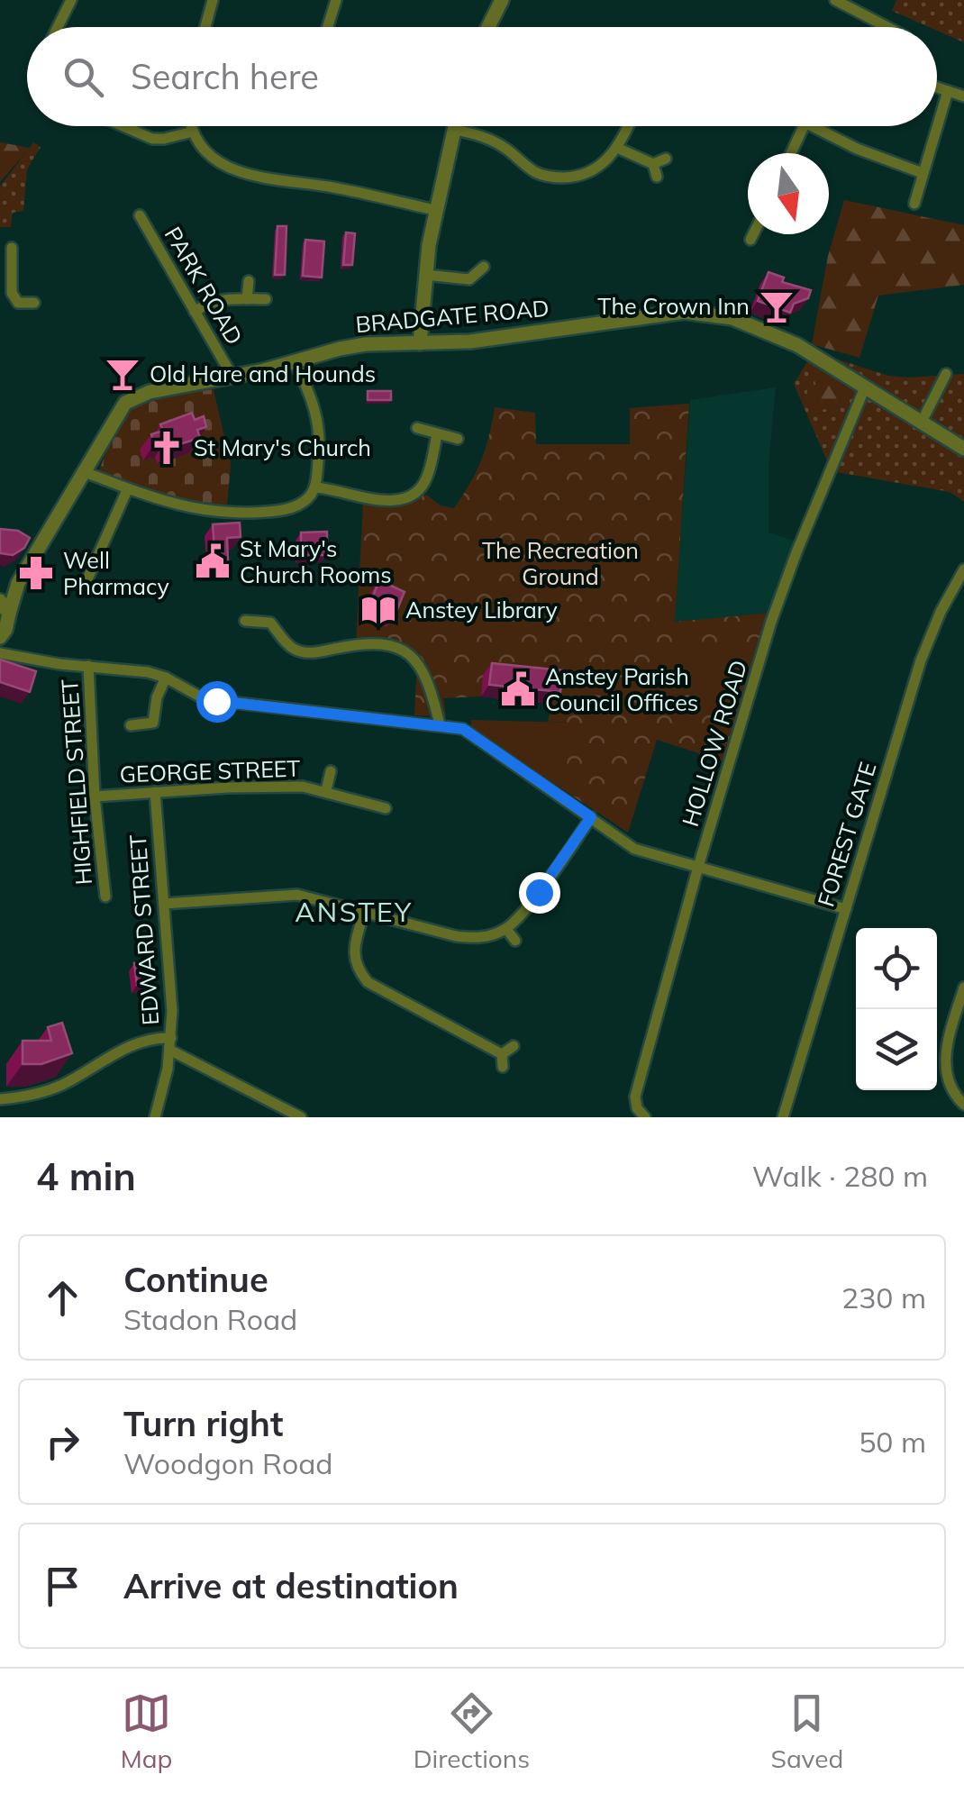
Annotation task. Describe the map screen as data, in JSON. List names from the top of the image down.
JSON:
{
  "streets": {
    "street": [
      "PARK ROAD",
      "BRADGATE ROAD",
      "HOLLOW ROAD",
      "GEORGE STREET",
      "HIGHFIELD STREET",
      "FOREST GATE",
      "EDWARD STREET"
    ]
  },
  "crossings": [
    ["PARK ROAD", "BRADGATE ROAD"],
    ["BRADGATE ROAD", "HOLLOW ROAD"],
    ["GEORGE STREET", "HIGHFIELD STREET"],
    ["GEORGE STREET", "EDWARD STREET"]
  ],
  "districts": ["ANSTEY"],
  "parks": ["The Recreation Ground"],
  "places": {
    "bar": ["The Crown Inn", "Old Hare and Hounds"],
    "church": ["St Mary's Church"],
    "public building": ["St Mary's Church Rooms", "Anstey Parish Council Offices"],
    "pharmacy": ["Well Pharmacy"],
    "library": ["Anstey Library"]
  },
  "north": "bottom",
  "page": {
    "search": "Search here",
    "heading": ["4 min", "Walk · 280 m"],
    "list": [
      ["Continue", "Stadon Road", "230 m"],
      ["Turn right", "Woodgon Road", "50 m"],
      "Arrive at destination"
    ],
    "nav": ["Map", "Directions", "Saved"]
  }
}
